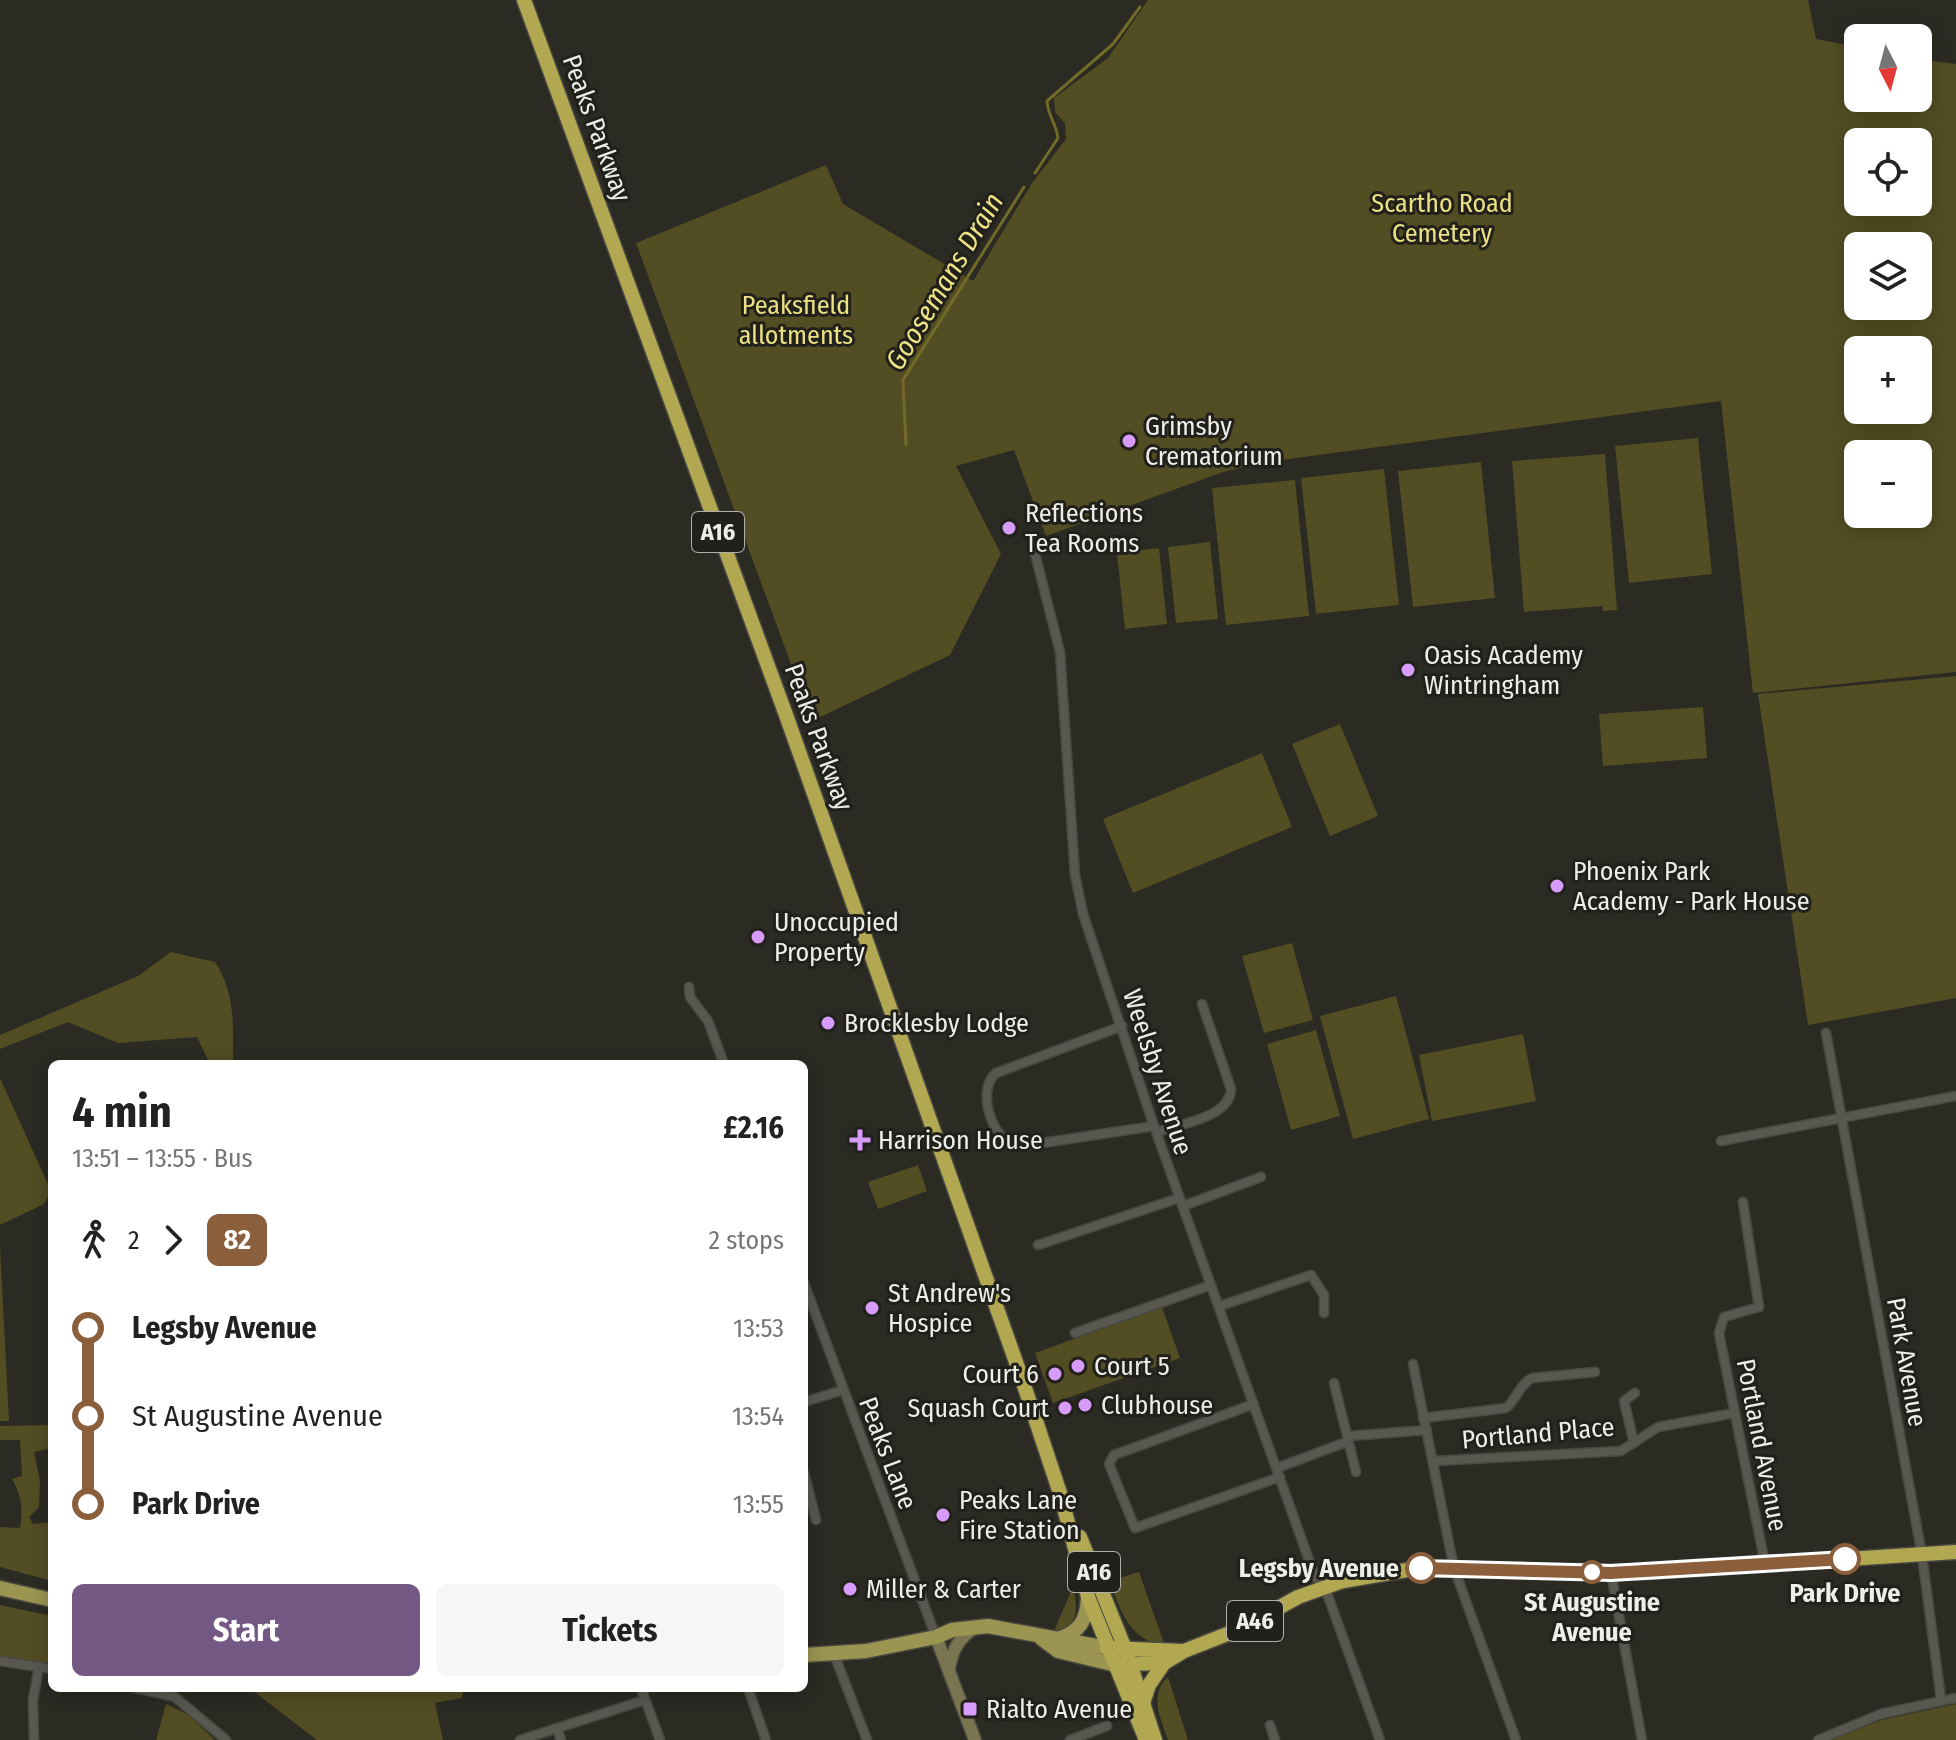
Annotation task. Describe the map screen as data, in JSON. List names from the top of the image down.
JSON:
{
  "streets": {
    "highway": ["Peaks Parkway", "A16", "A46"],
    "street": [
      "Weelsby Avenue",
      "Park Avenue",
      "Portland Place",
      "Portland Avenue",
      "Peaks Lane"
    ]
  },
  "crossings": [
    ["Peaks Parkway", "A16"],
    ["Peaks Parkway", "A46"],
    ["A16", "A46"],
    ["Weelsby Avenue", "A46"],
    ["Park Avenue", "A46"],
    ["Portland Place", "Portland Avenue"],
    ["Portland Avenue", "A46"],
    ["Peaks Lane", "A46"]
  ],
  "water": ["Goosemans Drain"],
  "parks": ["Scartho Road Cemetery", "Peaksfield allotments"],
  "places": {
    "other": [
      "Grimsby Crematorium",
      "Reflections Tea Rooms",
      "Oasis Academy Wintringham",
      "Phoenix Park Academy - Park House",
      "Unoccupied Property",
      "Brocklesby Lodge",
      "St Andrew's Hospice",
      "Court 5",
      "Court 6",
      "Clubhouse",
      "Squash Court",
      "Peaks Lane Fire Station",
      "Park Drive",
      "Legsby Avenue",
      "St Augustine Avenue",
      "Miller & Carter"
    ],
    "health": ["Harrison House"],
    "transit": ["Rialto Avenue"]
  },
  "lines": ["bus line 82"],
  "north": "bottom",
  "page": {
    "map_buttons": ["+", "−"],
    "heading": ["4 min", "13:51 – 13:55 · Bus", "£2.16"],
    "legs": ["2", "82", "2 stops"],
    "list": [
      {
        "name": "Legsby Avenue",
        "value": "13:53"
      },
      {
        "name": "St Augustine Avenue",
        "value": "13:54"
      },
      {
        "name": "Park Drive",
        "value": "13:55"
      }
    ],
    "buttons": ["Start", "Tickets"]
  }
}
